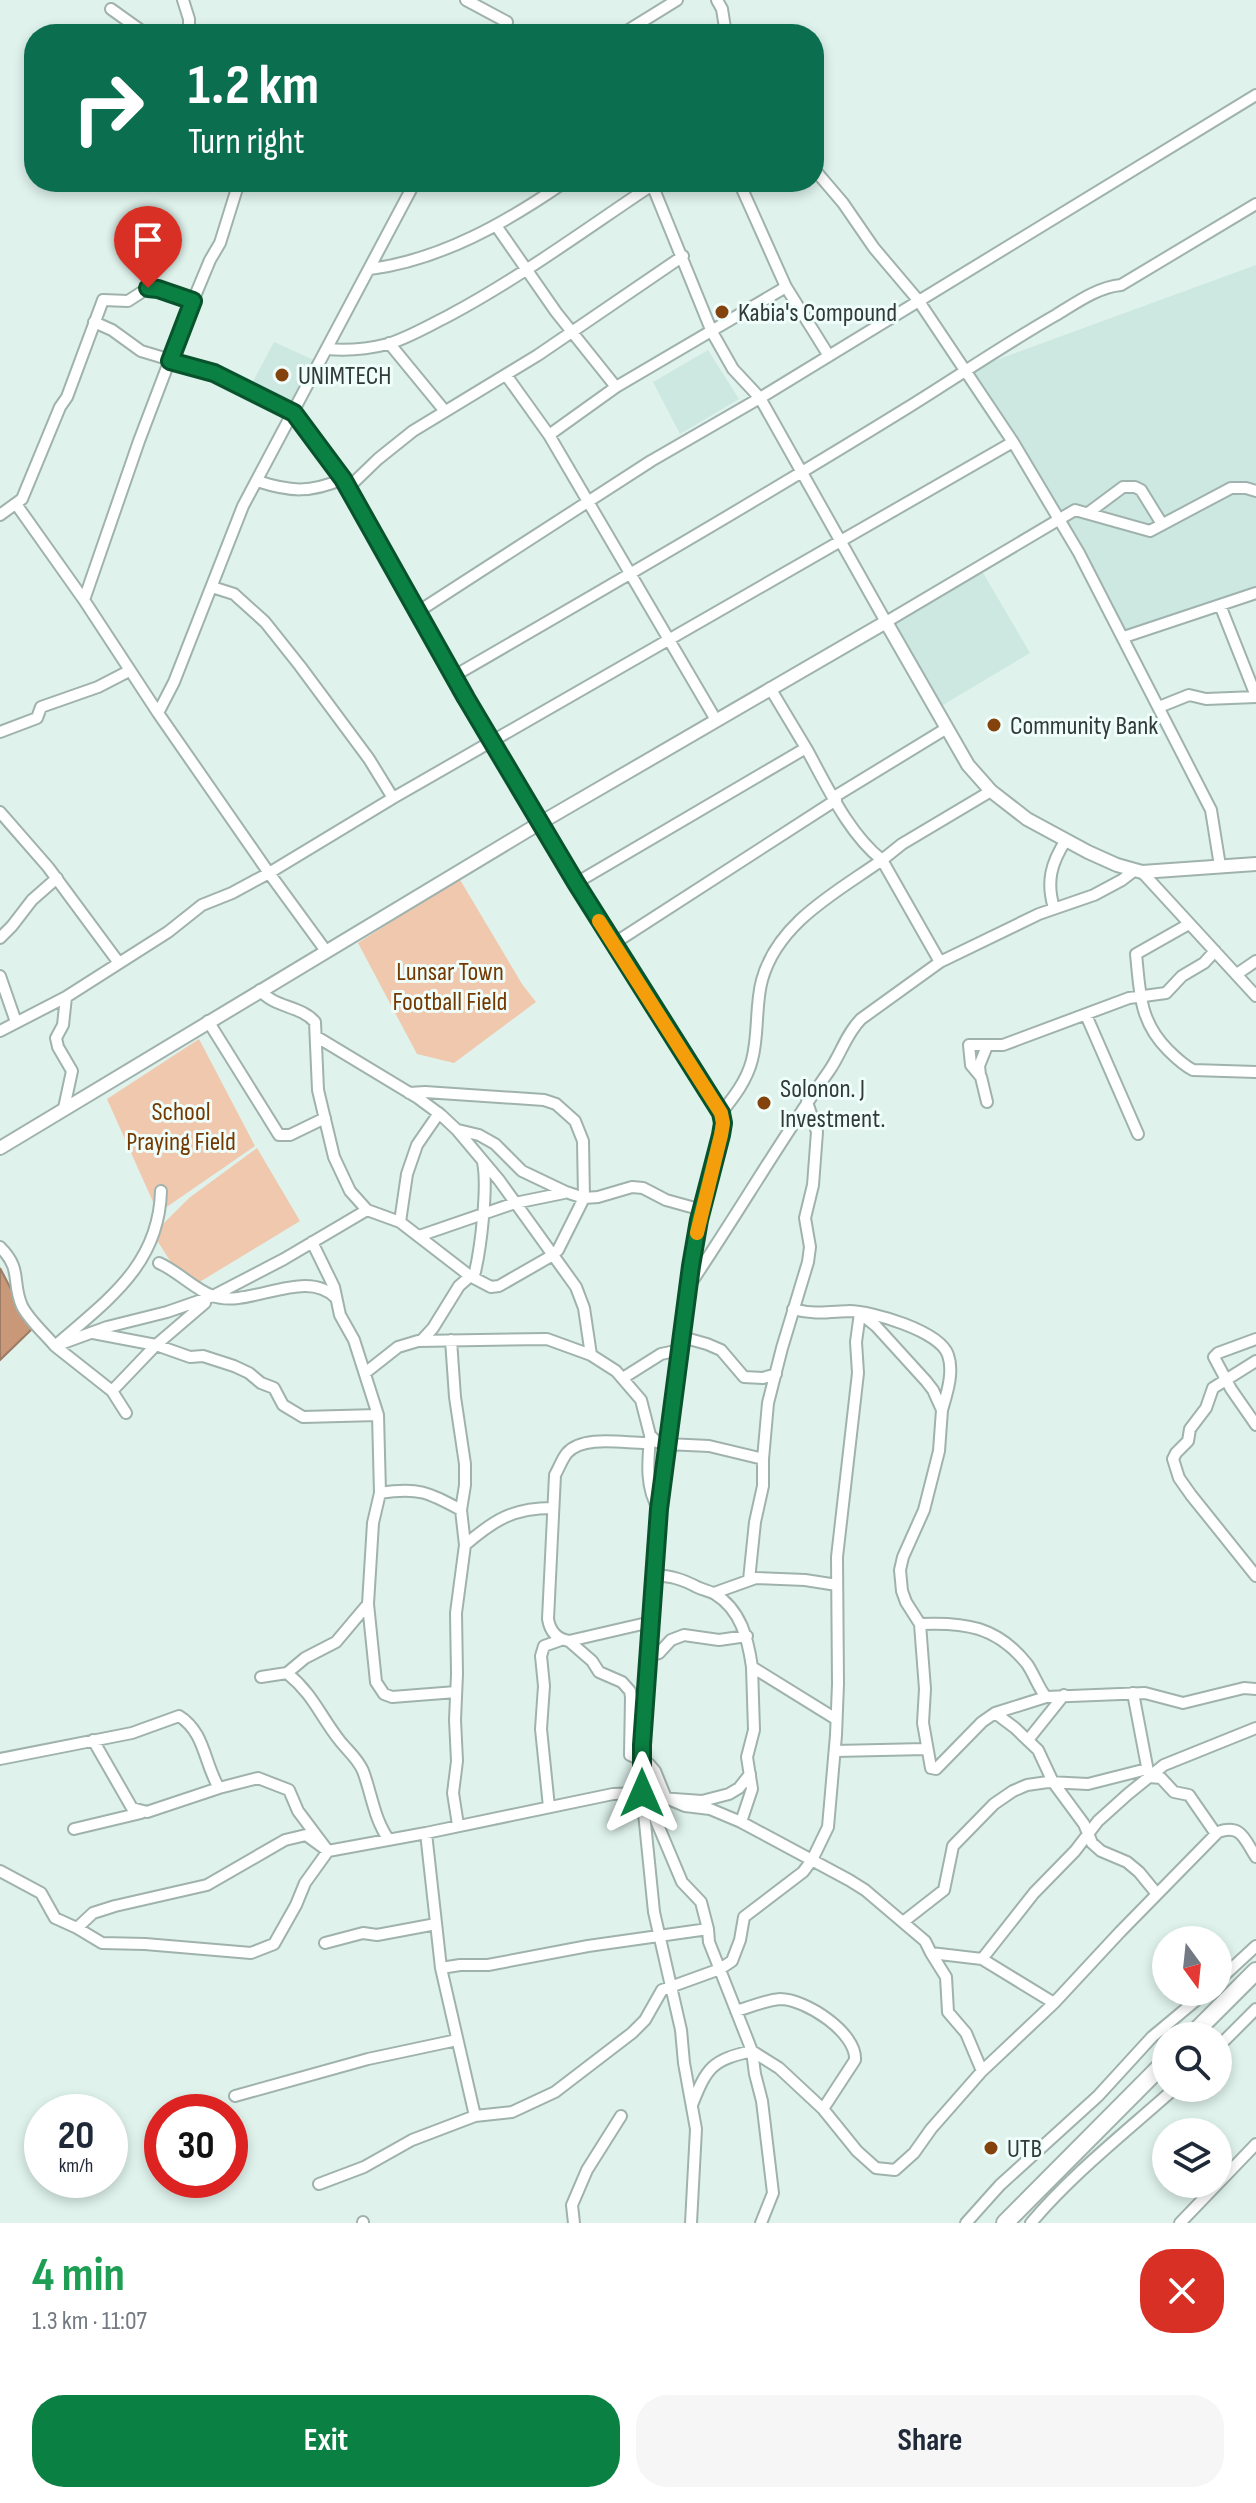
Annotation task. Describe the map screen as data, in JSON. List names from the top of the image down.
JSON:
{
  "parks": ["Lunsar Town Football Field", "School Praying Field"],
  "places": [
    "Kabia's Compound",
    "UNIMTECH",
    "Community Bank",
    "Solonon. J Investment.",
    "UTB"
  ],
  "north": "bottom",
  "page": {
    "turn": ["1.2 km", "Turn right"],
    "speed": "20 km/h",
    "limit": "30",
    "heading": ["4 min", "1.3 km · 11:07"],
    "buttons": ["Exit", "Share"]
  }
}
